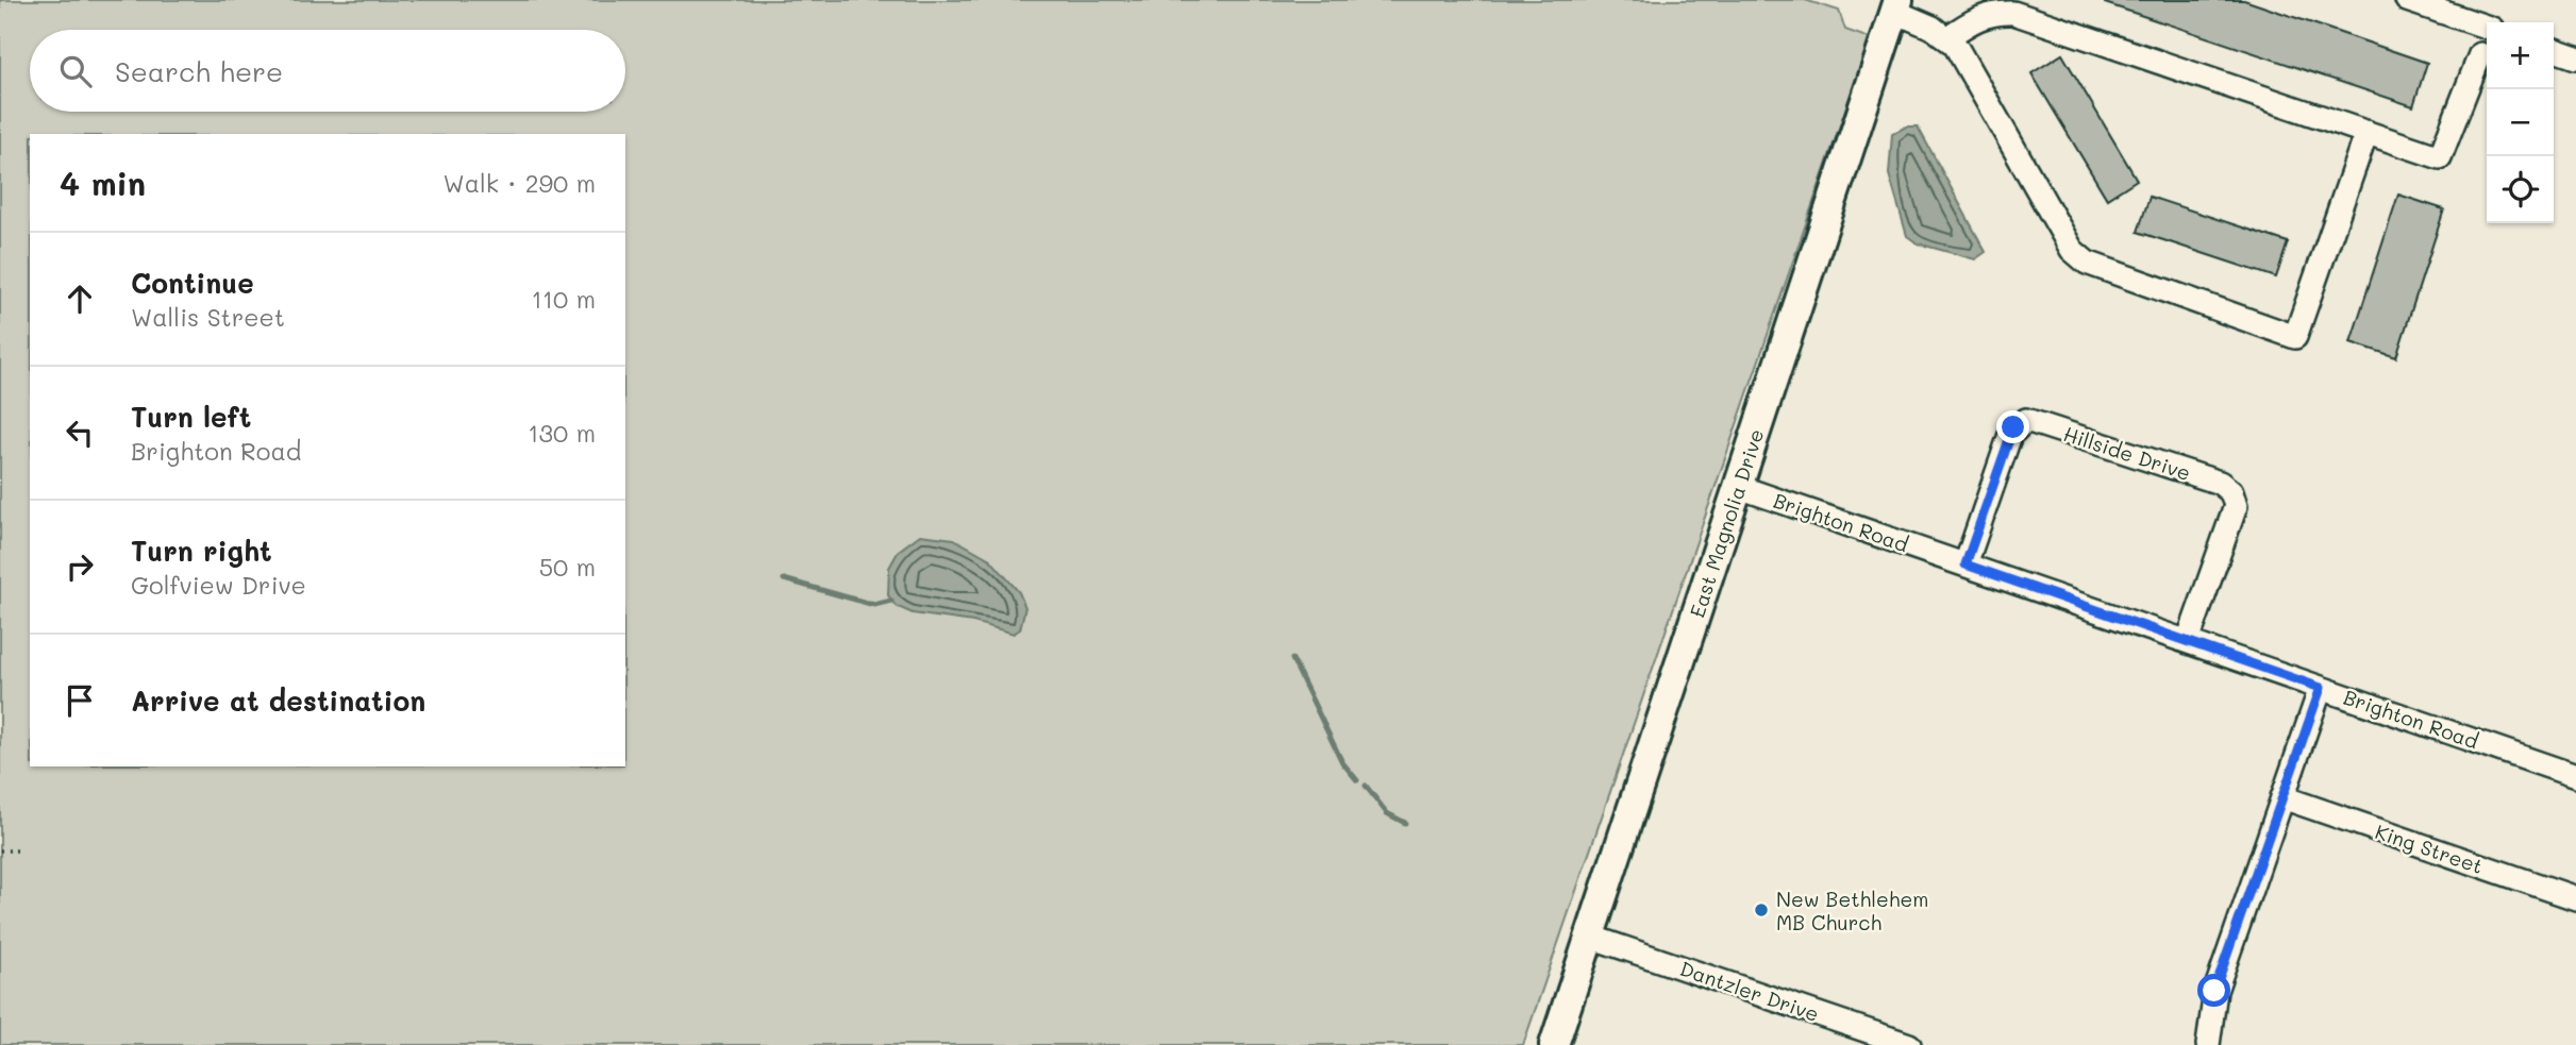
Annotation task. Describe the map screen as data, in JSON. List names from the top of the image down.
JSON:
{
  "streets": {
    "main road": ["East Magnolia Drive"],
    "street": [
      "Hillside Drive",
      "Brighton Road",
      "King Street",
      "Dantzler Drive"
    ]
  },
  "crossings": [
    ["Hillside Drive", "Brighton Road"],
    ["Brighton Road", "East Magnolia Drive"],
    ["East Magnolia Drive", "Dantzler Drive"]
  ],
  "places": ["New Bethlehem MB Church"],
  "page": {
    "map_buttons": ["+", "−"],
    "search": "Search here",
    "heading": ["4 min", "Walk · 290 m"],
    "list": [
      ["Continue", "Wallis Street", "110 m"],
      ["Turn left", "Brighton Road", "130 m"],
      ["Turn right", "Golfview Drive", "50 m"],
      "Arrive at destination"
    ]
  }
}
